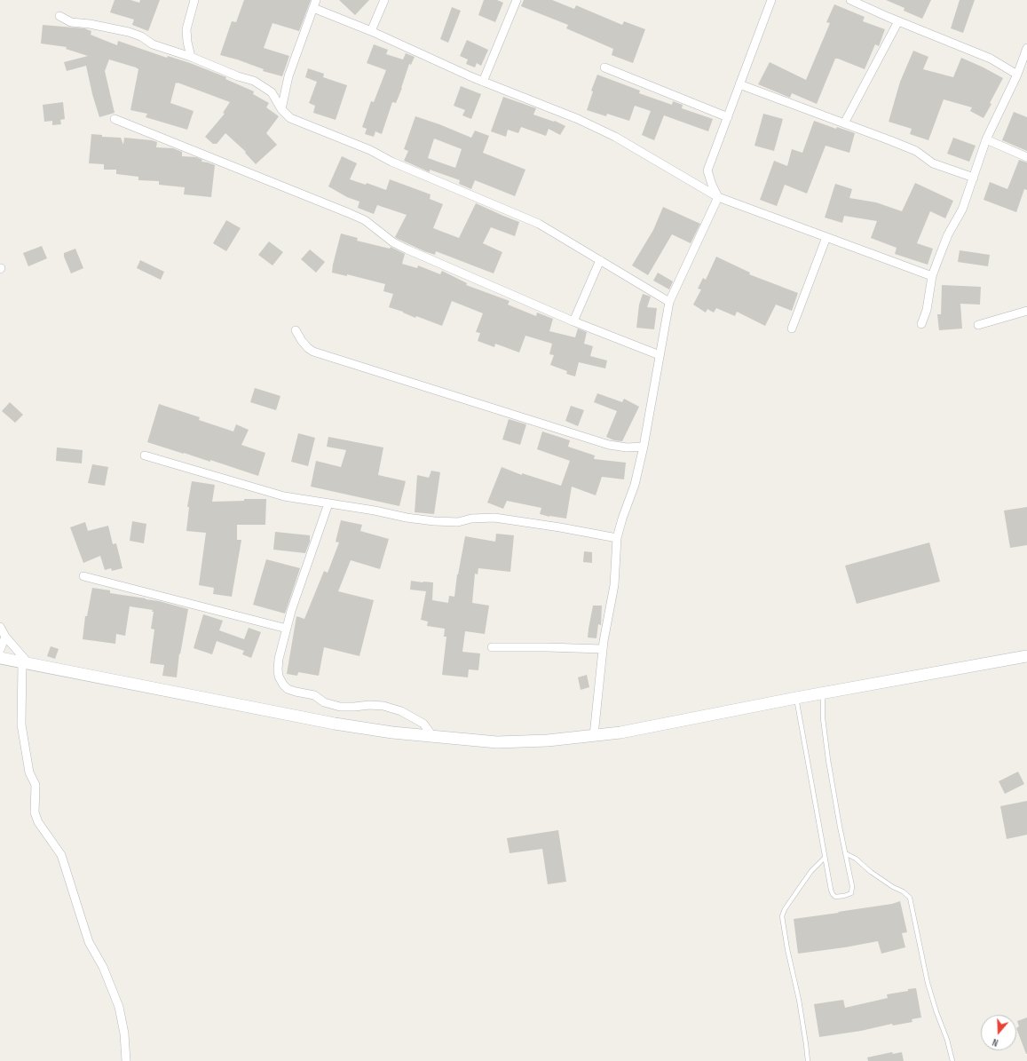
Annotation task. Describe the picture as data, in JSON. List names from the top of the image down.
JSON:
{
  "north": "bottom"
}
